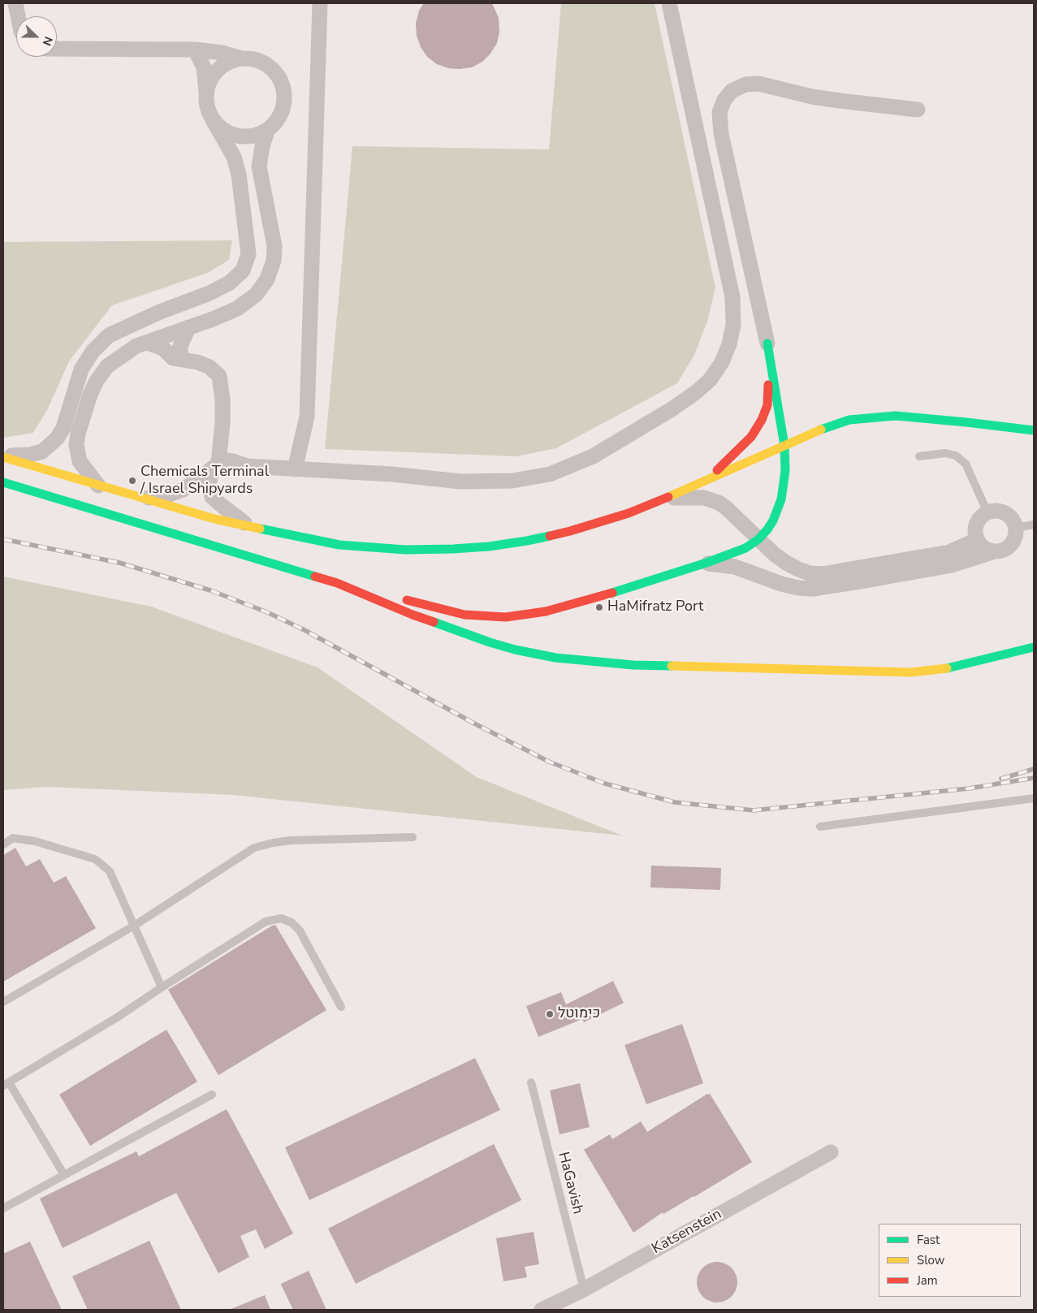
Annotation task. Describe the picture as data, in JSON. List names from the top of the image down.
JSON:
{
  "streets": {
    "street": ["Katsenstein"],
    "lane": ["HaGavish"]
  },
  "crossings": [
    ["HaGavish", "Katsenstein"]
  ],
  "places": ["Chemicals Terminal / Israel Shipyards", "HaMifratz Port", "כימוטל"],
  "legend": ["Fast", "Slow", "Jam"],
  "north": "right"
}
